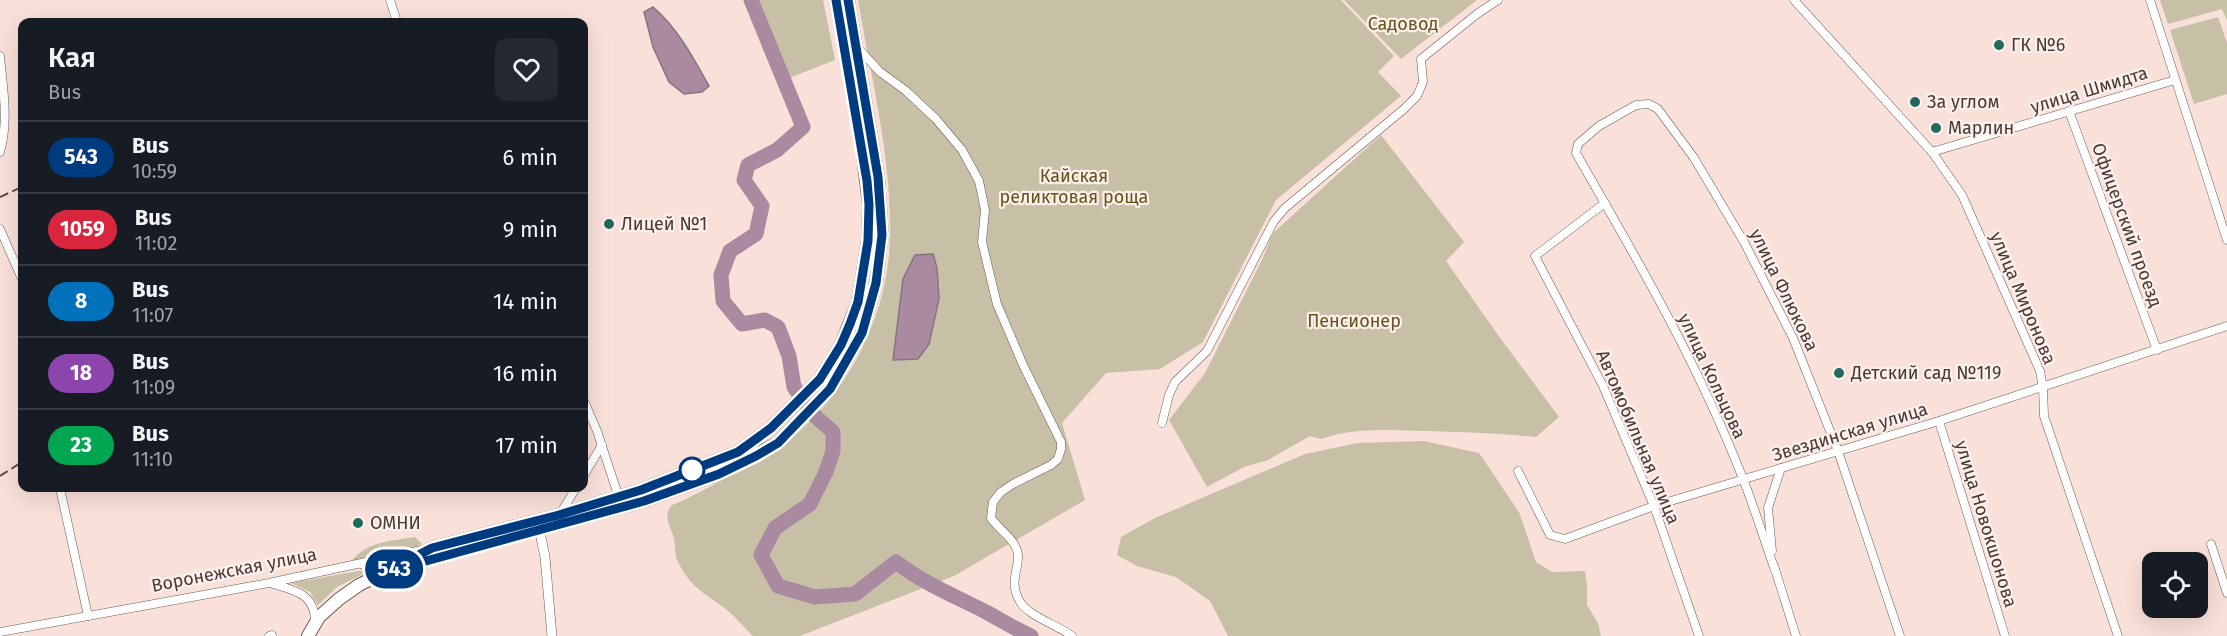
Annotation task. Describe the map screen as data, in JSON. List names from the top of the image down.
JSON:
{
  "streets": {
    "street": [
      "улица Шмидта",
      "Офицерский проезд",
      "улица Флюкова",
      "улица Миронова",
      "улица Кольцова",
      "Звездинская улица",
      "Автомобильная улица",
      "улица Новокшонова",
      "Воронежская улица"
    ]
  },
  "crossings": [
    ["улица Шмидта", "Офицерский проезд"],
    ["улица Шмидта", "улица Миронова"],
    ["Офицерский проезд", "Звездинская улица"],
    ["улица Флюкова", "улица Кольцова"],
    ["улица Флюкова", "Звездинская улица"],
    ["улица Миронова", "Звездинская улица"],
    ["улица Кольцова", "Звездинская улица"],
    ["улица Кольцова", "Автомобильная улица"],
    ["Звездинская улица", "Автомобильная улица"],
    ["Звездинская улица", "улица Новокшонова"]
  ],
  "parks": ["Садовод", "Кайская реликтовая роща", "Пенсионер"],
  "places": [
    "ГК №6",
    "За углом",
    "Марлин",
    "Лицей №1",
    "Детский сад №119",
    "ОМНИ"
  ],
  "lines": ["bus line 543"],
  "page": {
    "on_map": "543",
    "heading": ["Кая", "Bus"],
    "list": [
      {
        "mark": "543",
        "name": "Bus",
        "note": "10:59",
        "value": "6 min"
      },
      {
        "mark": "1059",
        "name": "Bus",
        "note": "11:02",
        "value": "9 min"
      },
      {
        "mark": "8",
        "name": "Bus",
        "note": "11:07",
        "value": "14 min"
      },
      {
        "mark": "18",
        "name": "Bus",
        "note": "11:09",
        "value": "16 min"
      },
      {
        "mark": "23",
        "name": "Bus",
        "note": "11:10",
        "value": "17 min"
      }
    ]
  }
}
